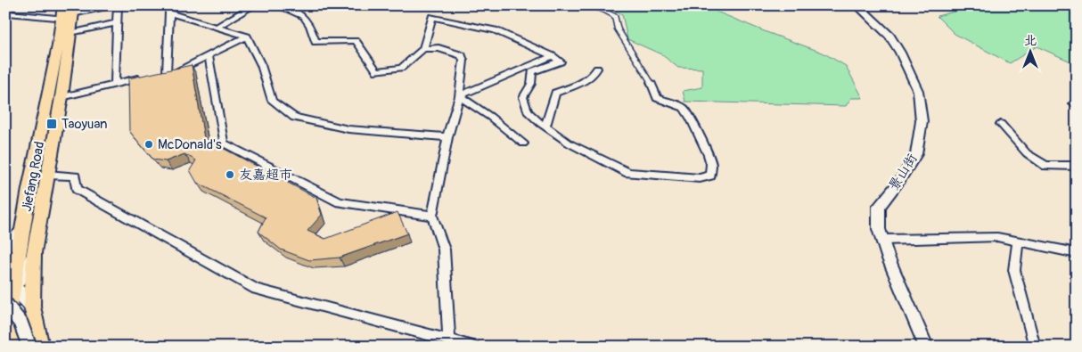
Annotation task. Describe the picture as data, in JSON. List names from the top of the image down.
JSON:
{
  "streets": {
    "main road": ["Jiefang Road"],
    "street": ["景山街"]
  },
  "places": {
    "transit": ["Taoyuan"],
    "other": ["McDonald's", "友嘉超市"]
  },
  "north": "top"
}
